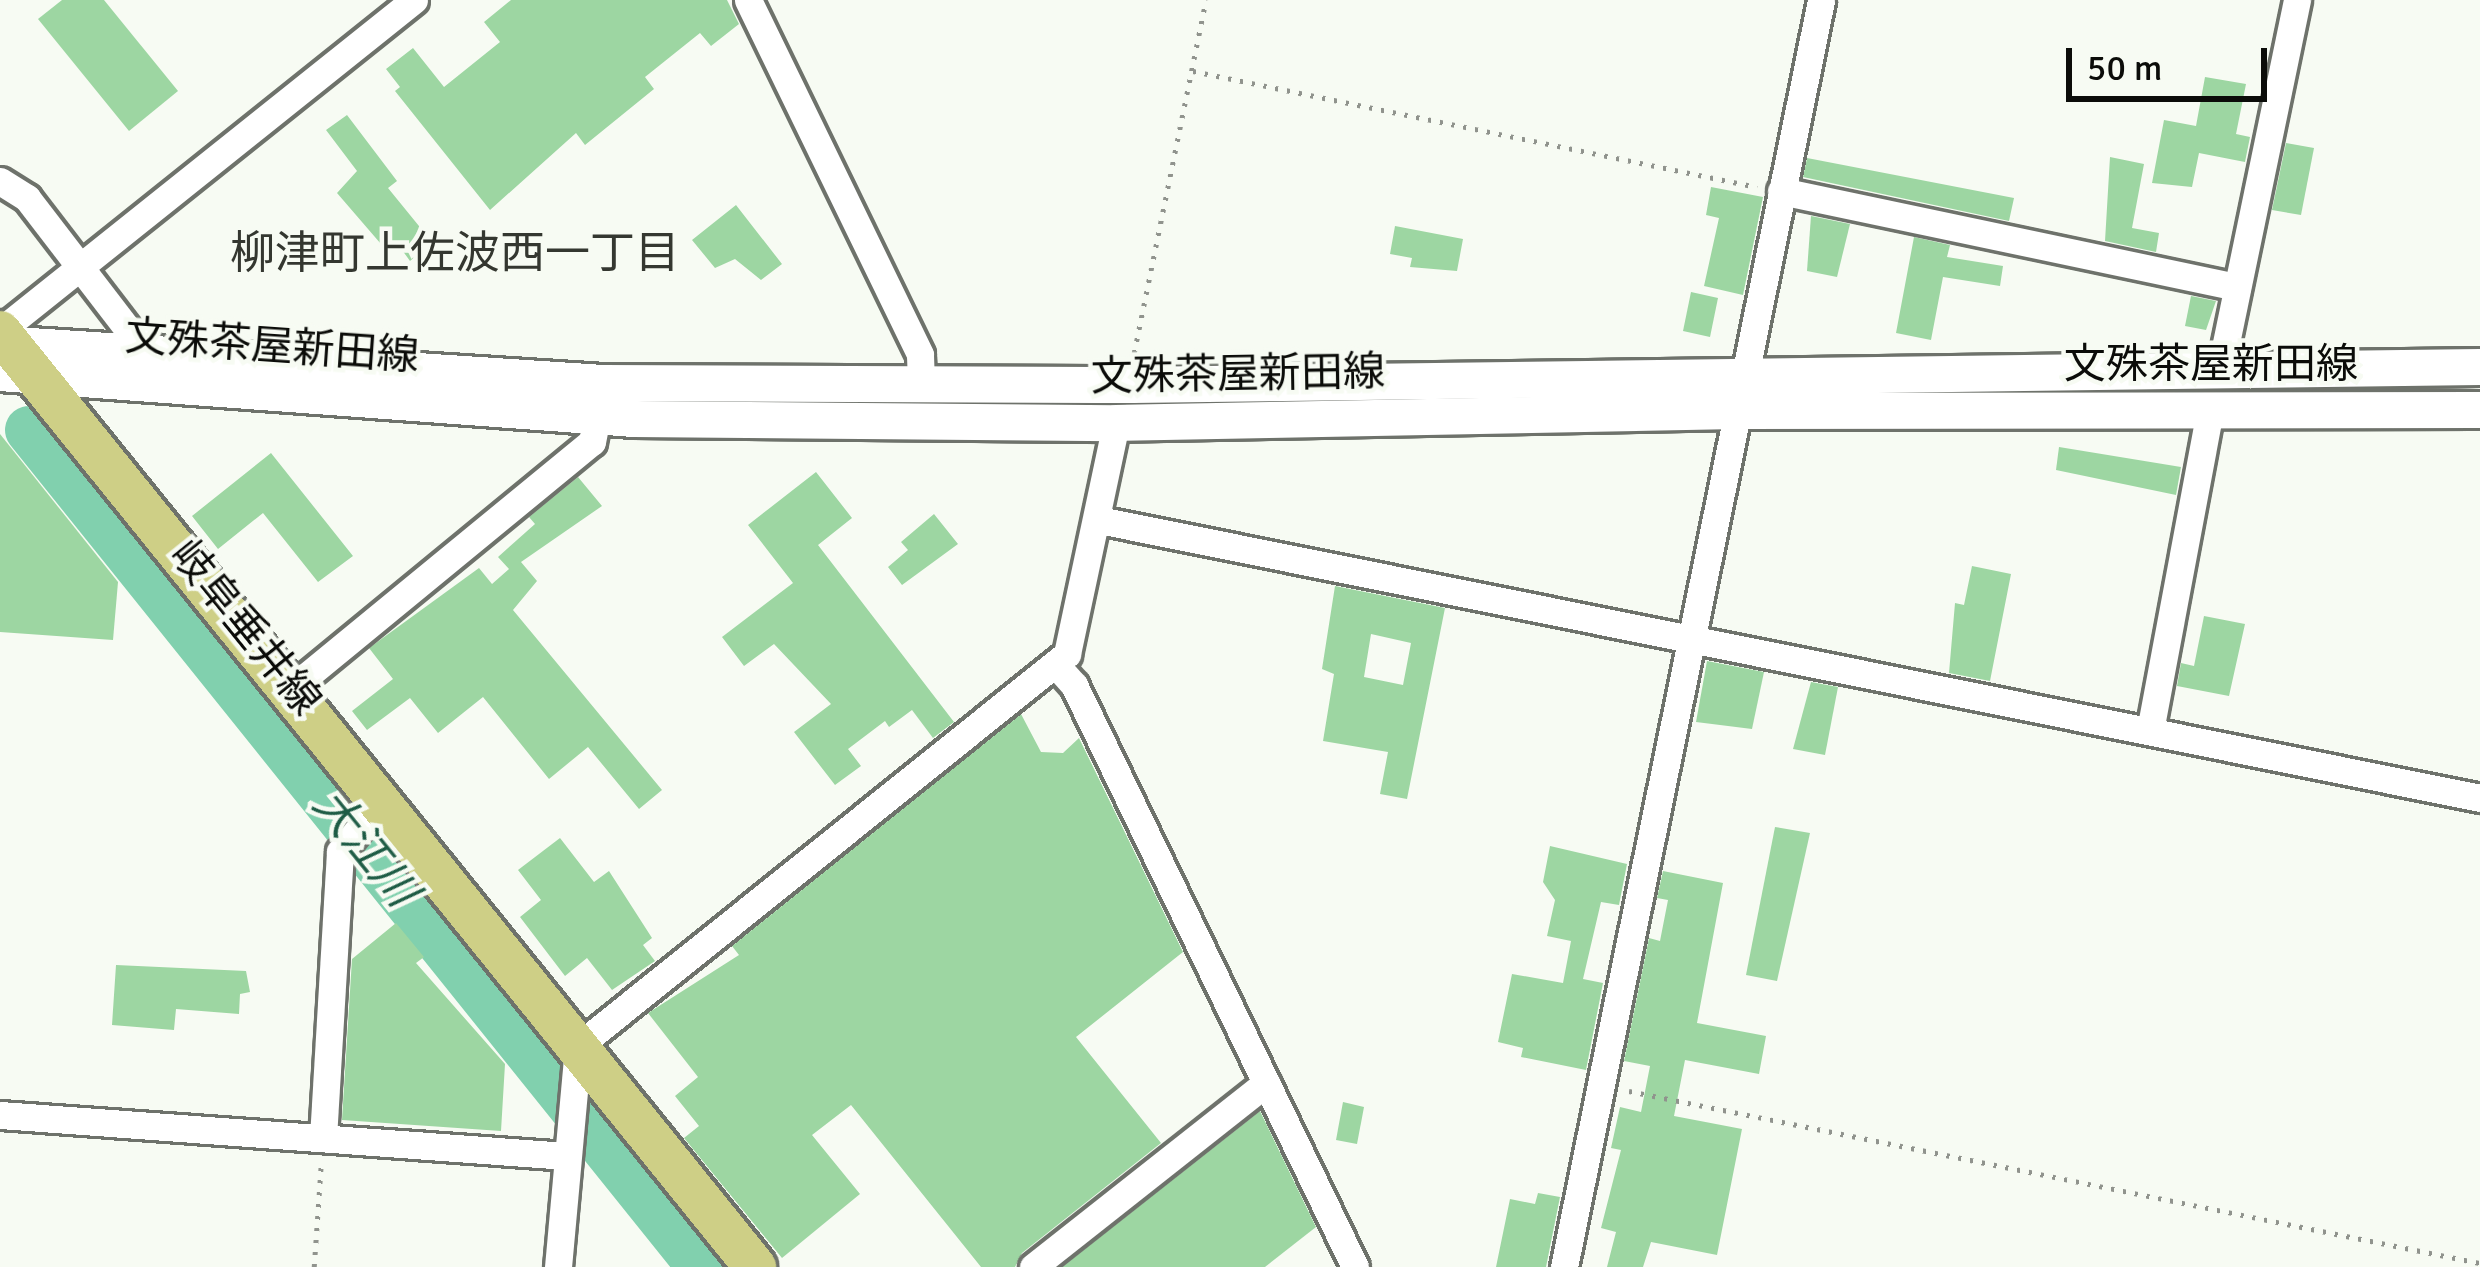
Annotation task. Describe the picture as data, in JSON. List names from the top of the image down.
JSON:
{
  "streets": {
    "main road": ["文殊茶屋新田線", "岐阜垂井線"]
  },
  "crossings": [
    ["文殊茶屋新田線", "岐阜垂井線"]
  ],
  "districts": ["柳津町上佐波西一丁目"],
  "water": ["大江川"],
  "scale_bar": "50 m"
}
